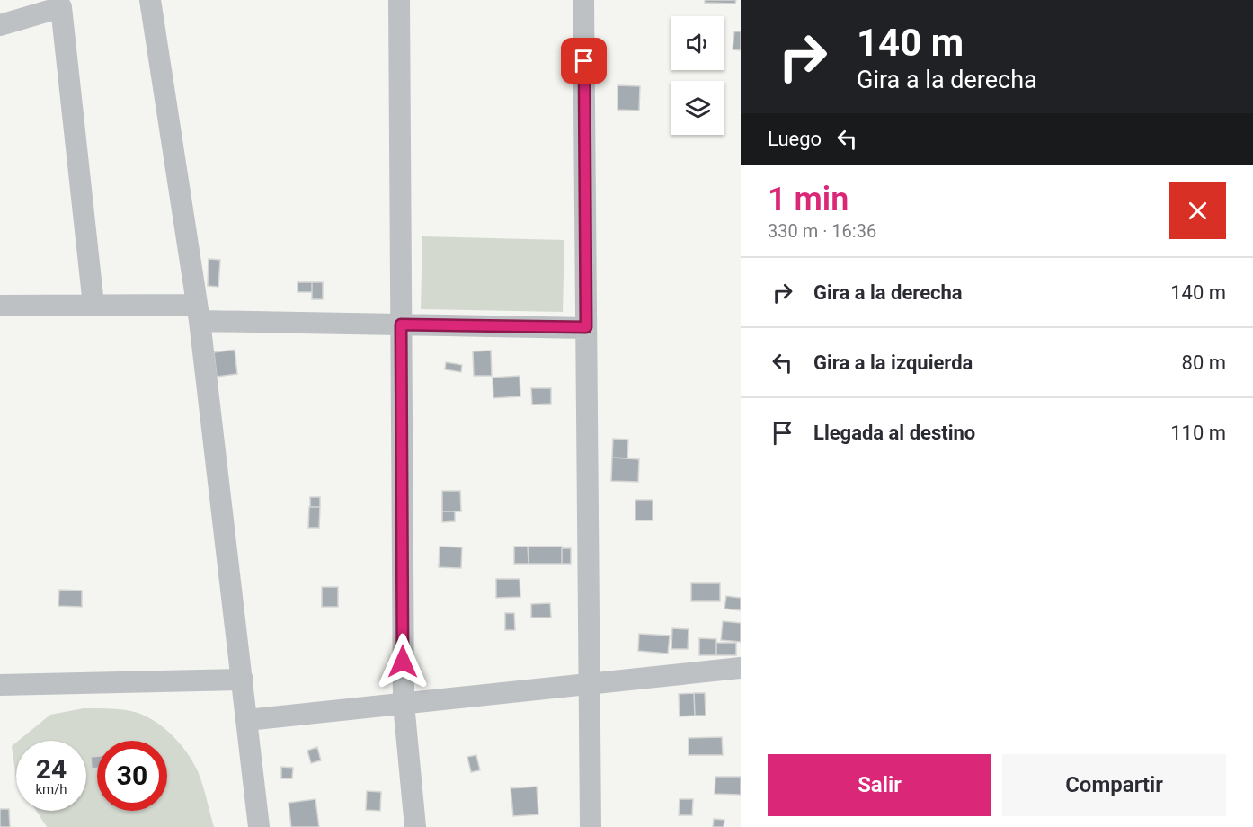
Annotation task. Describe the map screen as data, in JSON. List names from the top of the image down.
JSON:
{
  "page": {
    "turn": ["140 m", "Gira a la derecha"],
    "then": "Luego",
    "heading": ["1 min", "330 m · 16:36"],
    "list": [
      {
        "name": "Gira a la derecha",
        "value": "140 m"
      },
      {
        "name": "Gira a la izquierda",
        "value": "80 m"
      },
      {
        "name": "Llegada al destino",
        "value": "110 m"
      }
    ],
    "speed": "24 km/h",
    "limit": "30",
    "buttons": ["Salir", "Compartir"]
  }
}
